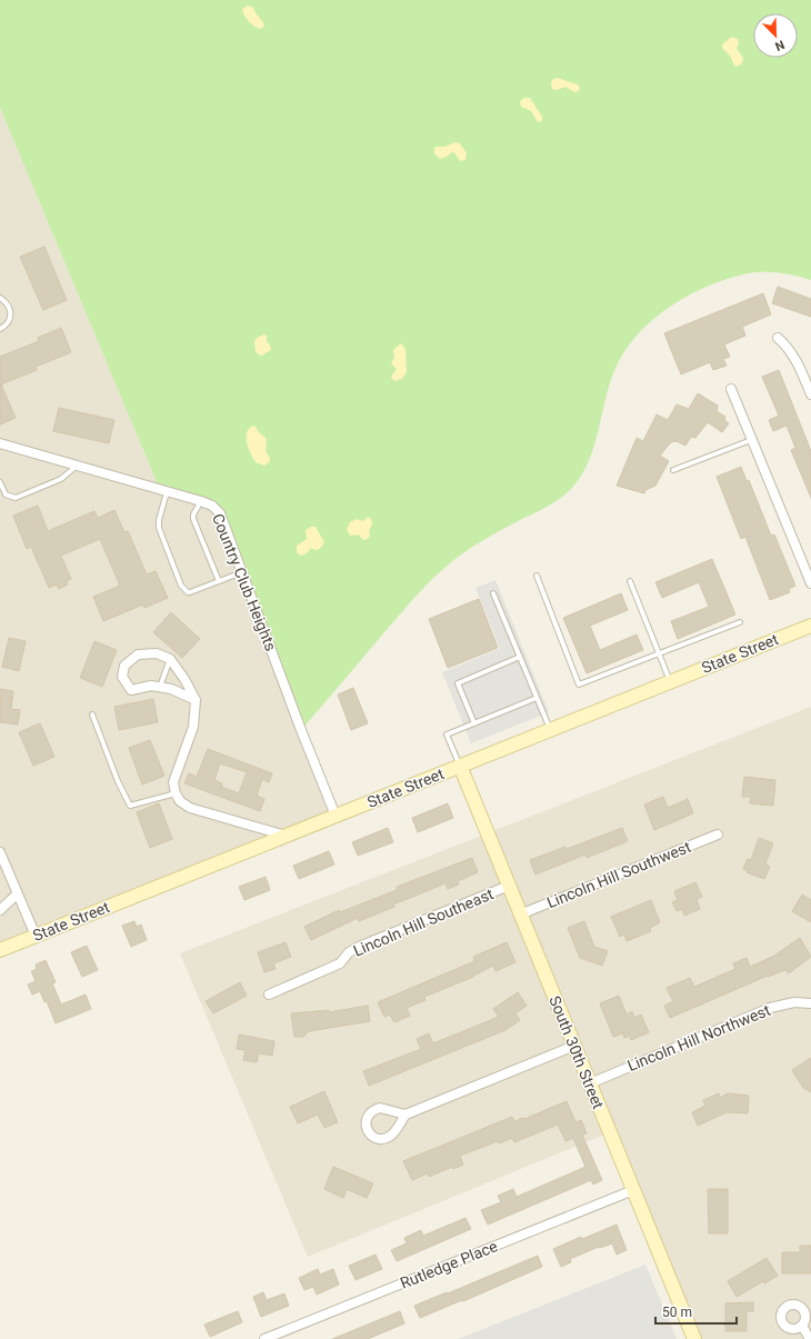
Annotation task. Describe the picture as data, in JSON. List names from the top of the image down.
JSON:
{
  "streets": {
    "main road": ["State Street", "South 30th Street"],
    "street": [
      "Country Club Heights",
      "Lincoln Hill Southwest",
      "Lincoln Hill Southeast",
      "Lincoln Hill Northwest",
      "Rutledge Place"
    ]
  },
  "crossings": [
    ["Country Club Heights", "State Street"],
    ["State Street", "South 30th Street"],
    ["Lincoln Hill Southwest", "South 30th Street"],
    ["Lincoln Hill Southeast", "South 30th Street"],
    ["Lincoln Hill Northwest", "South 30th Street"],
    ["South 30th Street", "Rutledge Place"]
  ],
  "scale_bar": "50 m",
  "north": "bottom right"
}
